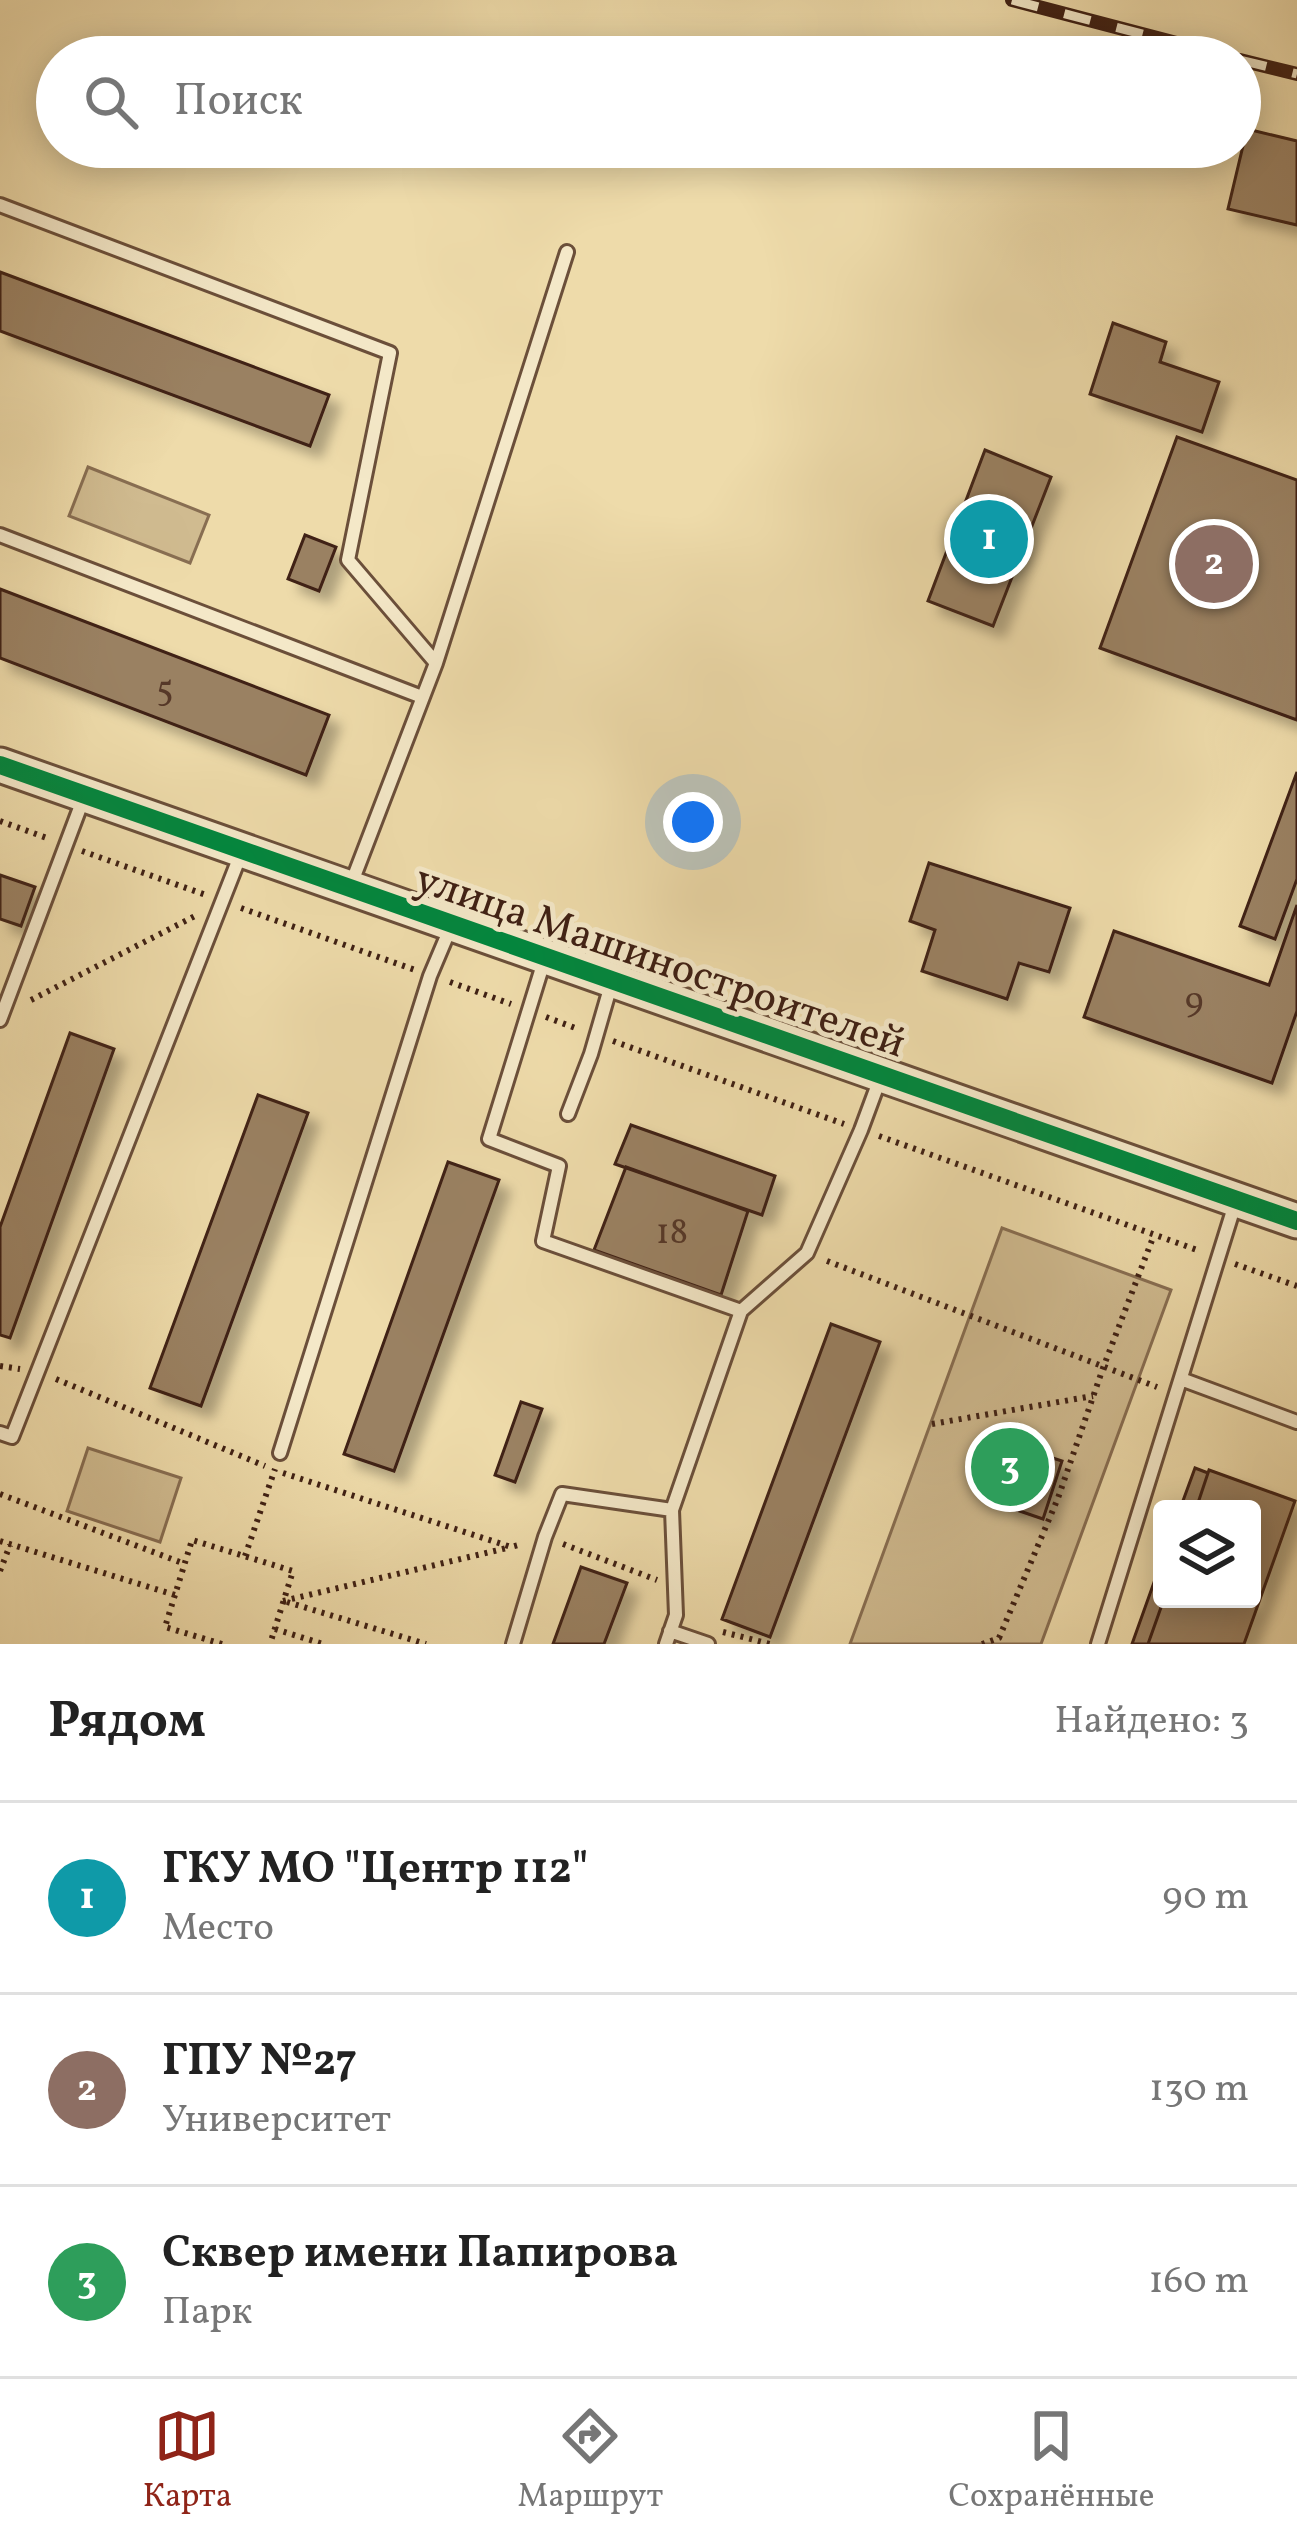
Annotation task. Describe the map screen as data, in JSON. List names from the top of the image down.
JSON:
{
  "streets": {
    "street": ["улица Машиностроителей"]
  },
  "house_numbers": ["5", "9", "18"],
  "page": {
    "search": "Поиск",
    "pins": ["1", "2", "3"],
    "heading": ["Рядом", "Найдено: 3"],
    "list": [
      {
        "mark": "1",
        "name": "ГКУ МО \"Центр 112\"",
        "note": "Место",
        "value": "90 m"
      },
      {
        "mark": "2",
        "name": "ГПУ №27",
        "note": "Университет",
        "value": "130 m"
      },
      {
        "mark": "3",
        "name": "Сквер имени Папирова",
        "note": "Парк",
        "value": "160 m"
      }
    ],
    "nav": ["Карта", "Маршрут", "Сохранённые"]
  }
}
